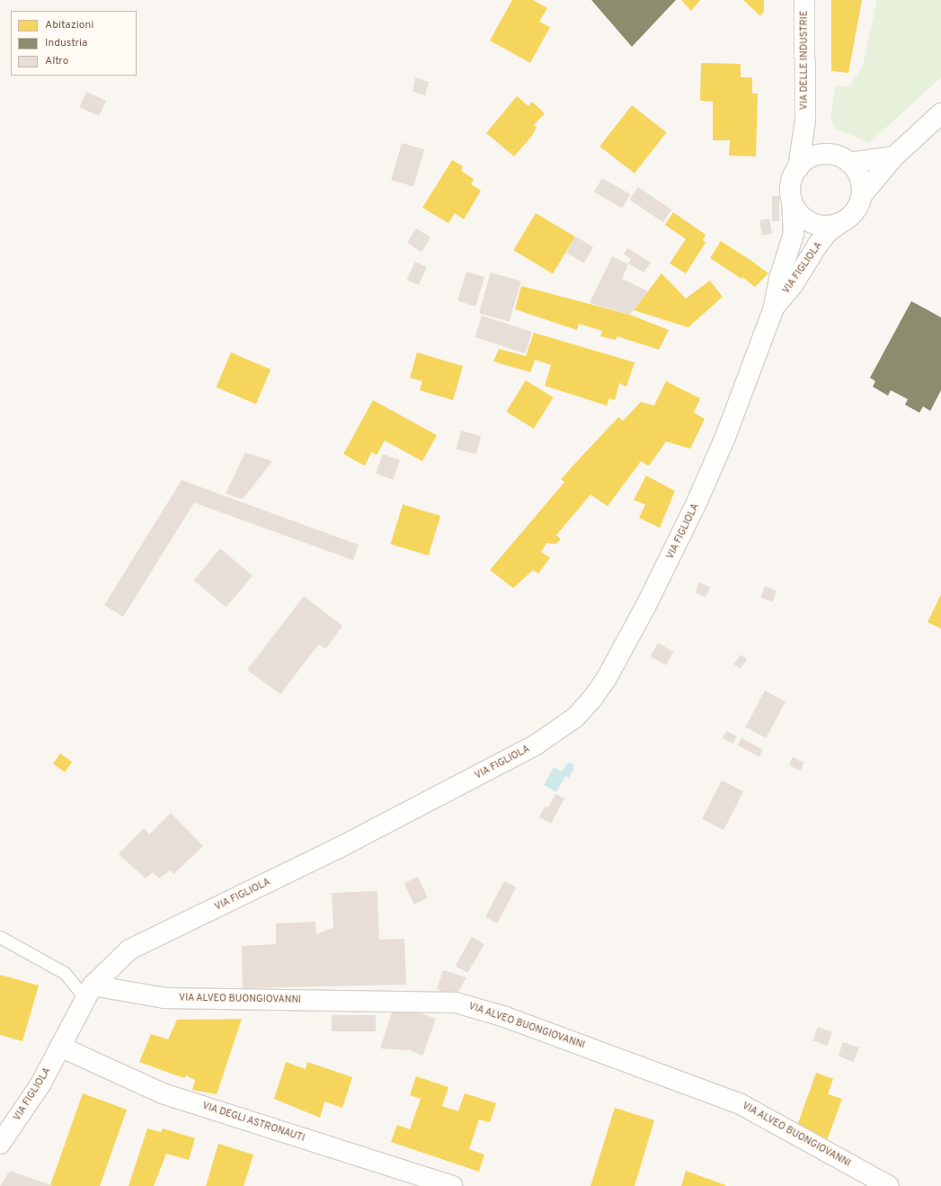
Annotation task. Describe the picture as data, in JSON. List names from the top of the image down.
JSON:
{
  "streets": {
    "street": [
      "VIA DELLE INDUSTRIE",
      "VIA FIGLIOLA",
      "VIA ALVEO BUONGIOVANNI",
      "VIA DEGLI ASTRONAUTI"
    ]
  },
  "crossings": [
    ["VIA DELLE INDUSTRIE", "VIA FIGLIOLA"],
    ["VIA FIGLIOLA", "VIA ALVEO BUONGIOVANNI"],
    ["VIA FIGLIOLA", "VIA DEGLI ASTRONAUTI"]
  ],
  "legend": ["Abitazioni", "Industria", "Altro"]
}
